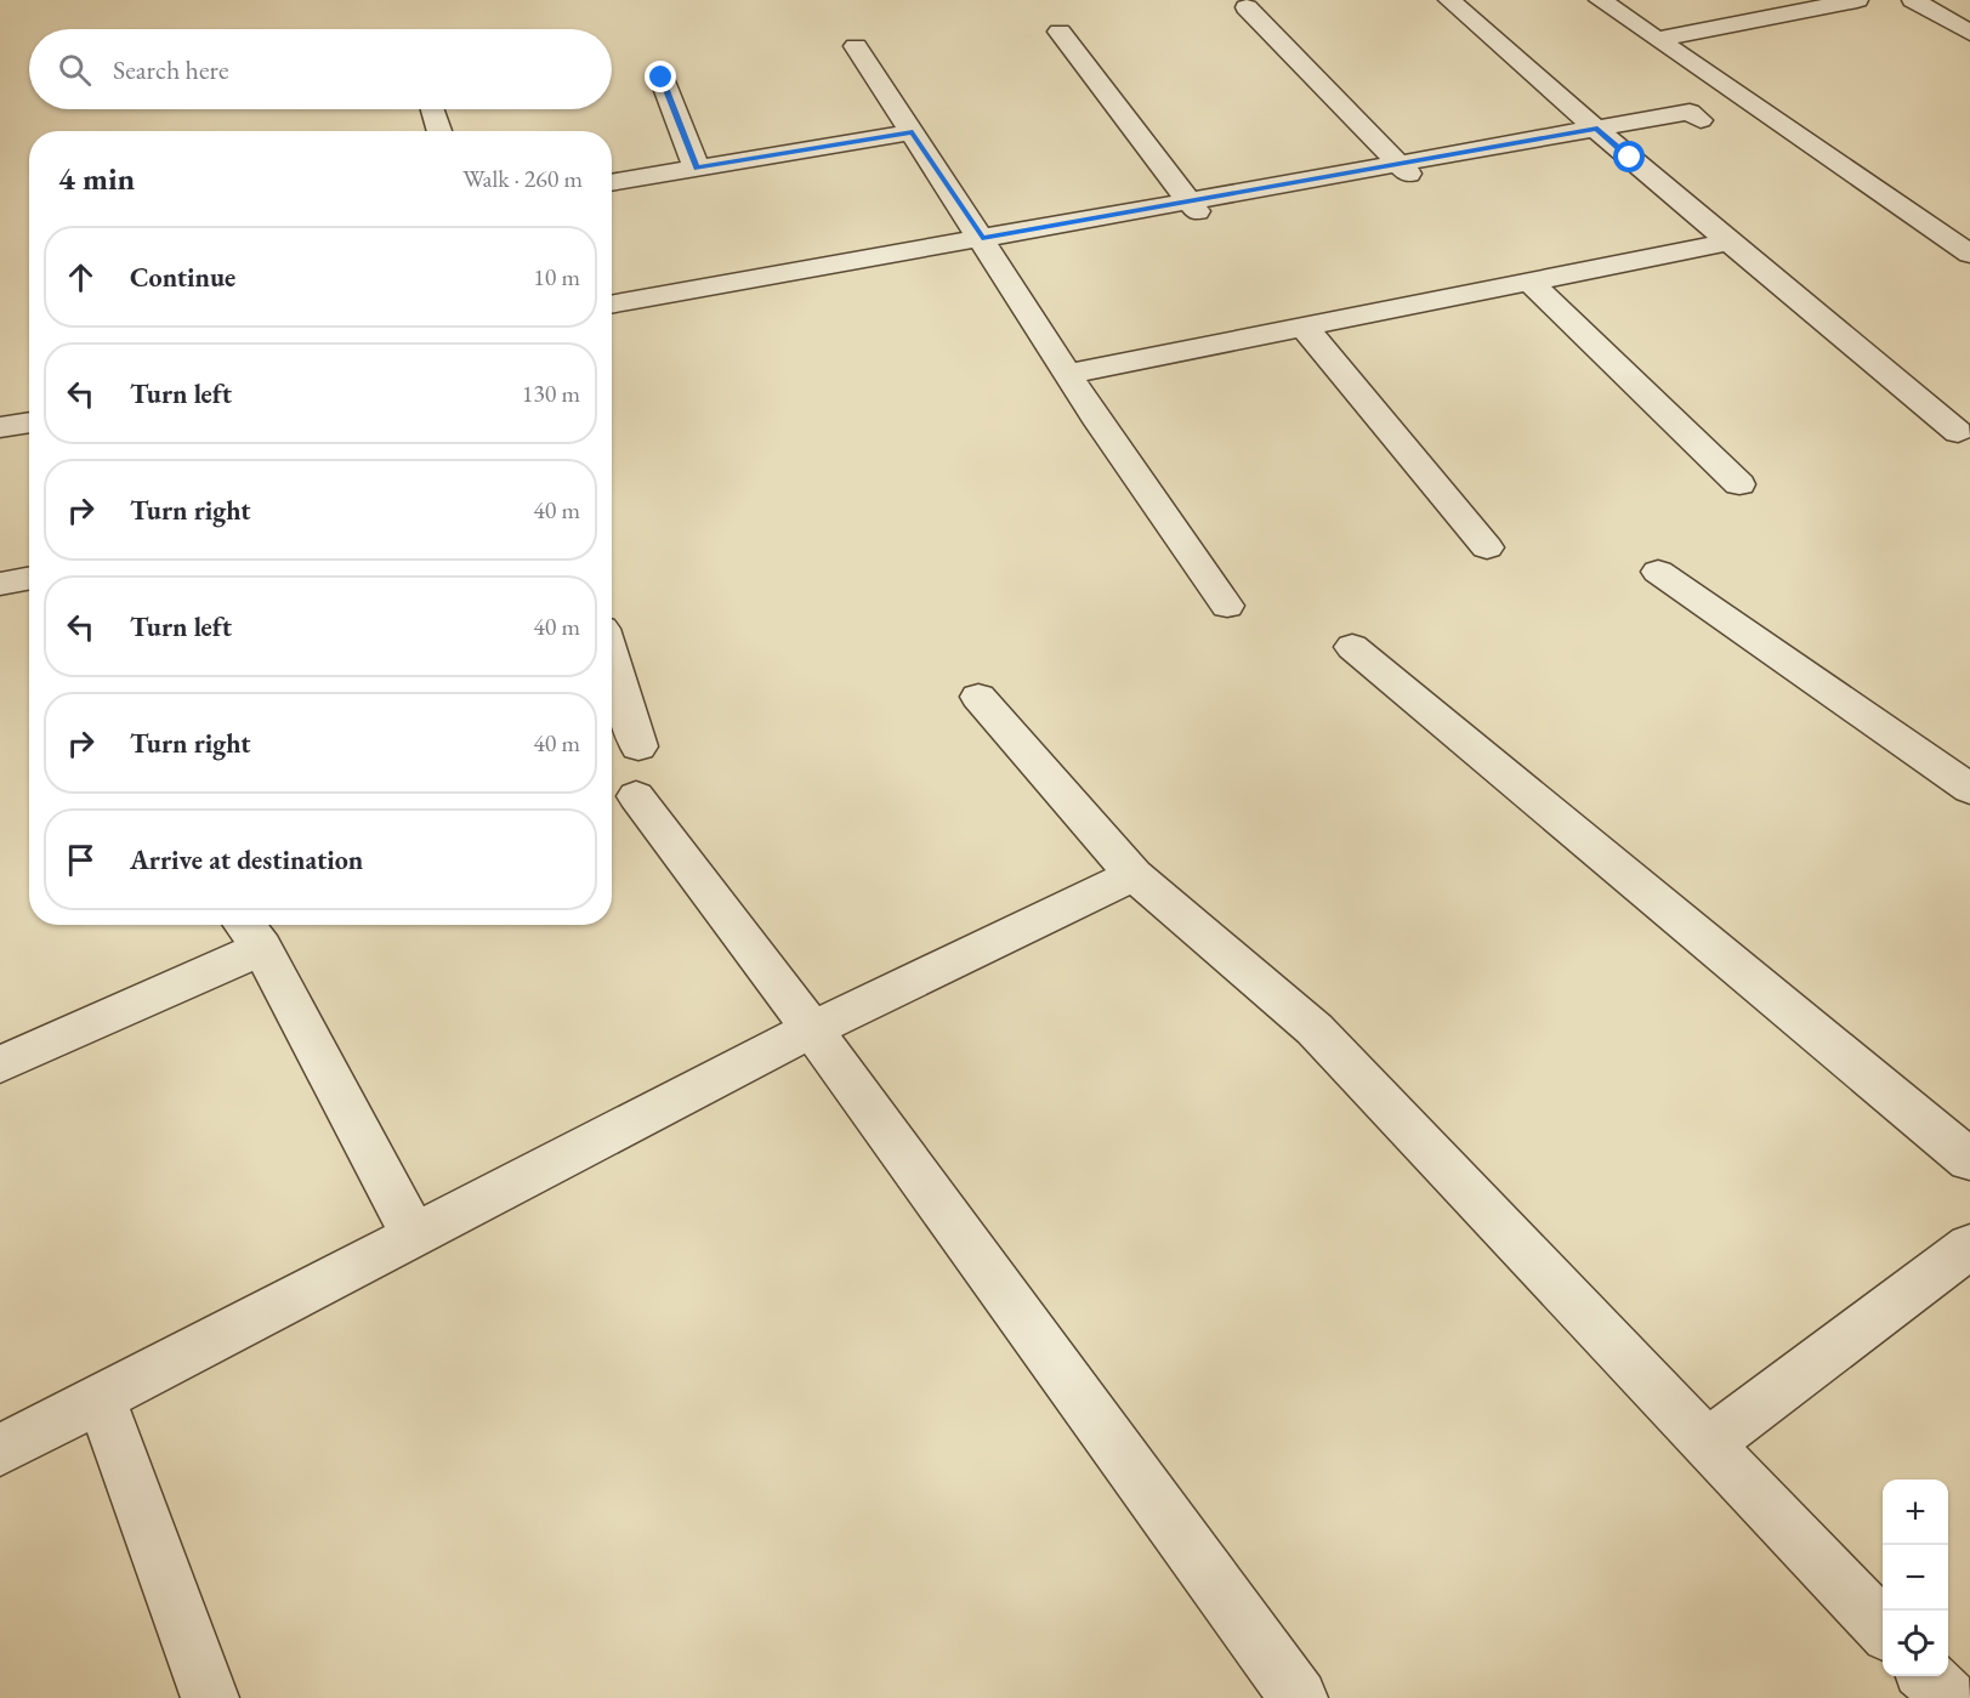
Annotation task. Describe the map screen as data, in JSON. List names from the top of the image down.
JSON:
{
  "page": {
    "search": "Search here",
    "heading": ["4 min", "Walk · 260 m"],
    "list": [
      ["Continue", "10 m"],
      ["Turn left", "130 m"],
      ["Turn right", "40 m"],
      ["Turn left", "40 m"],
      ["Turn right", "40 m"],
      "Arrive at destination"
    ],
    "map_buttons": ["+", "−"]
  }
}
